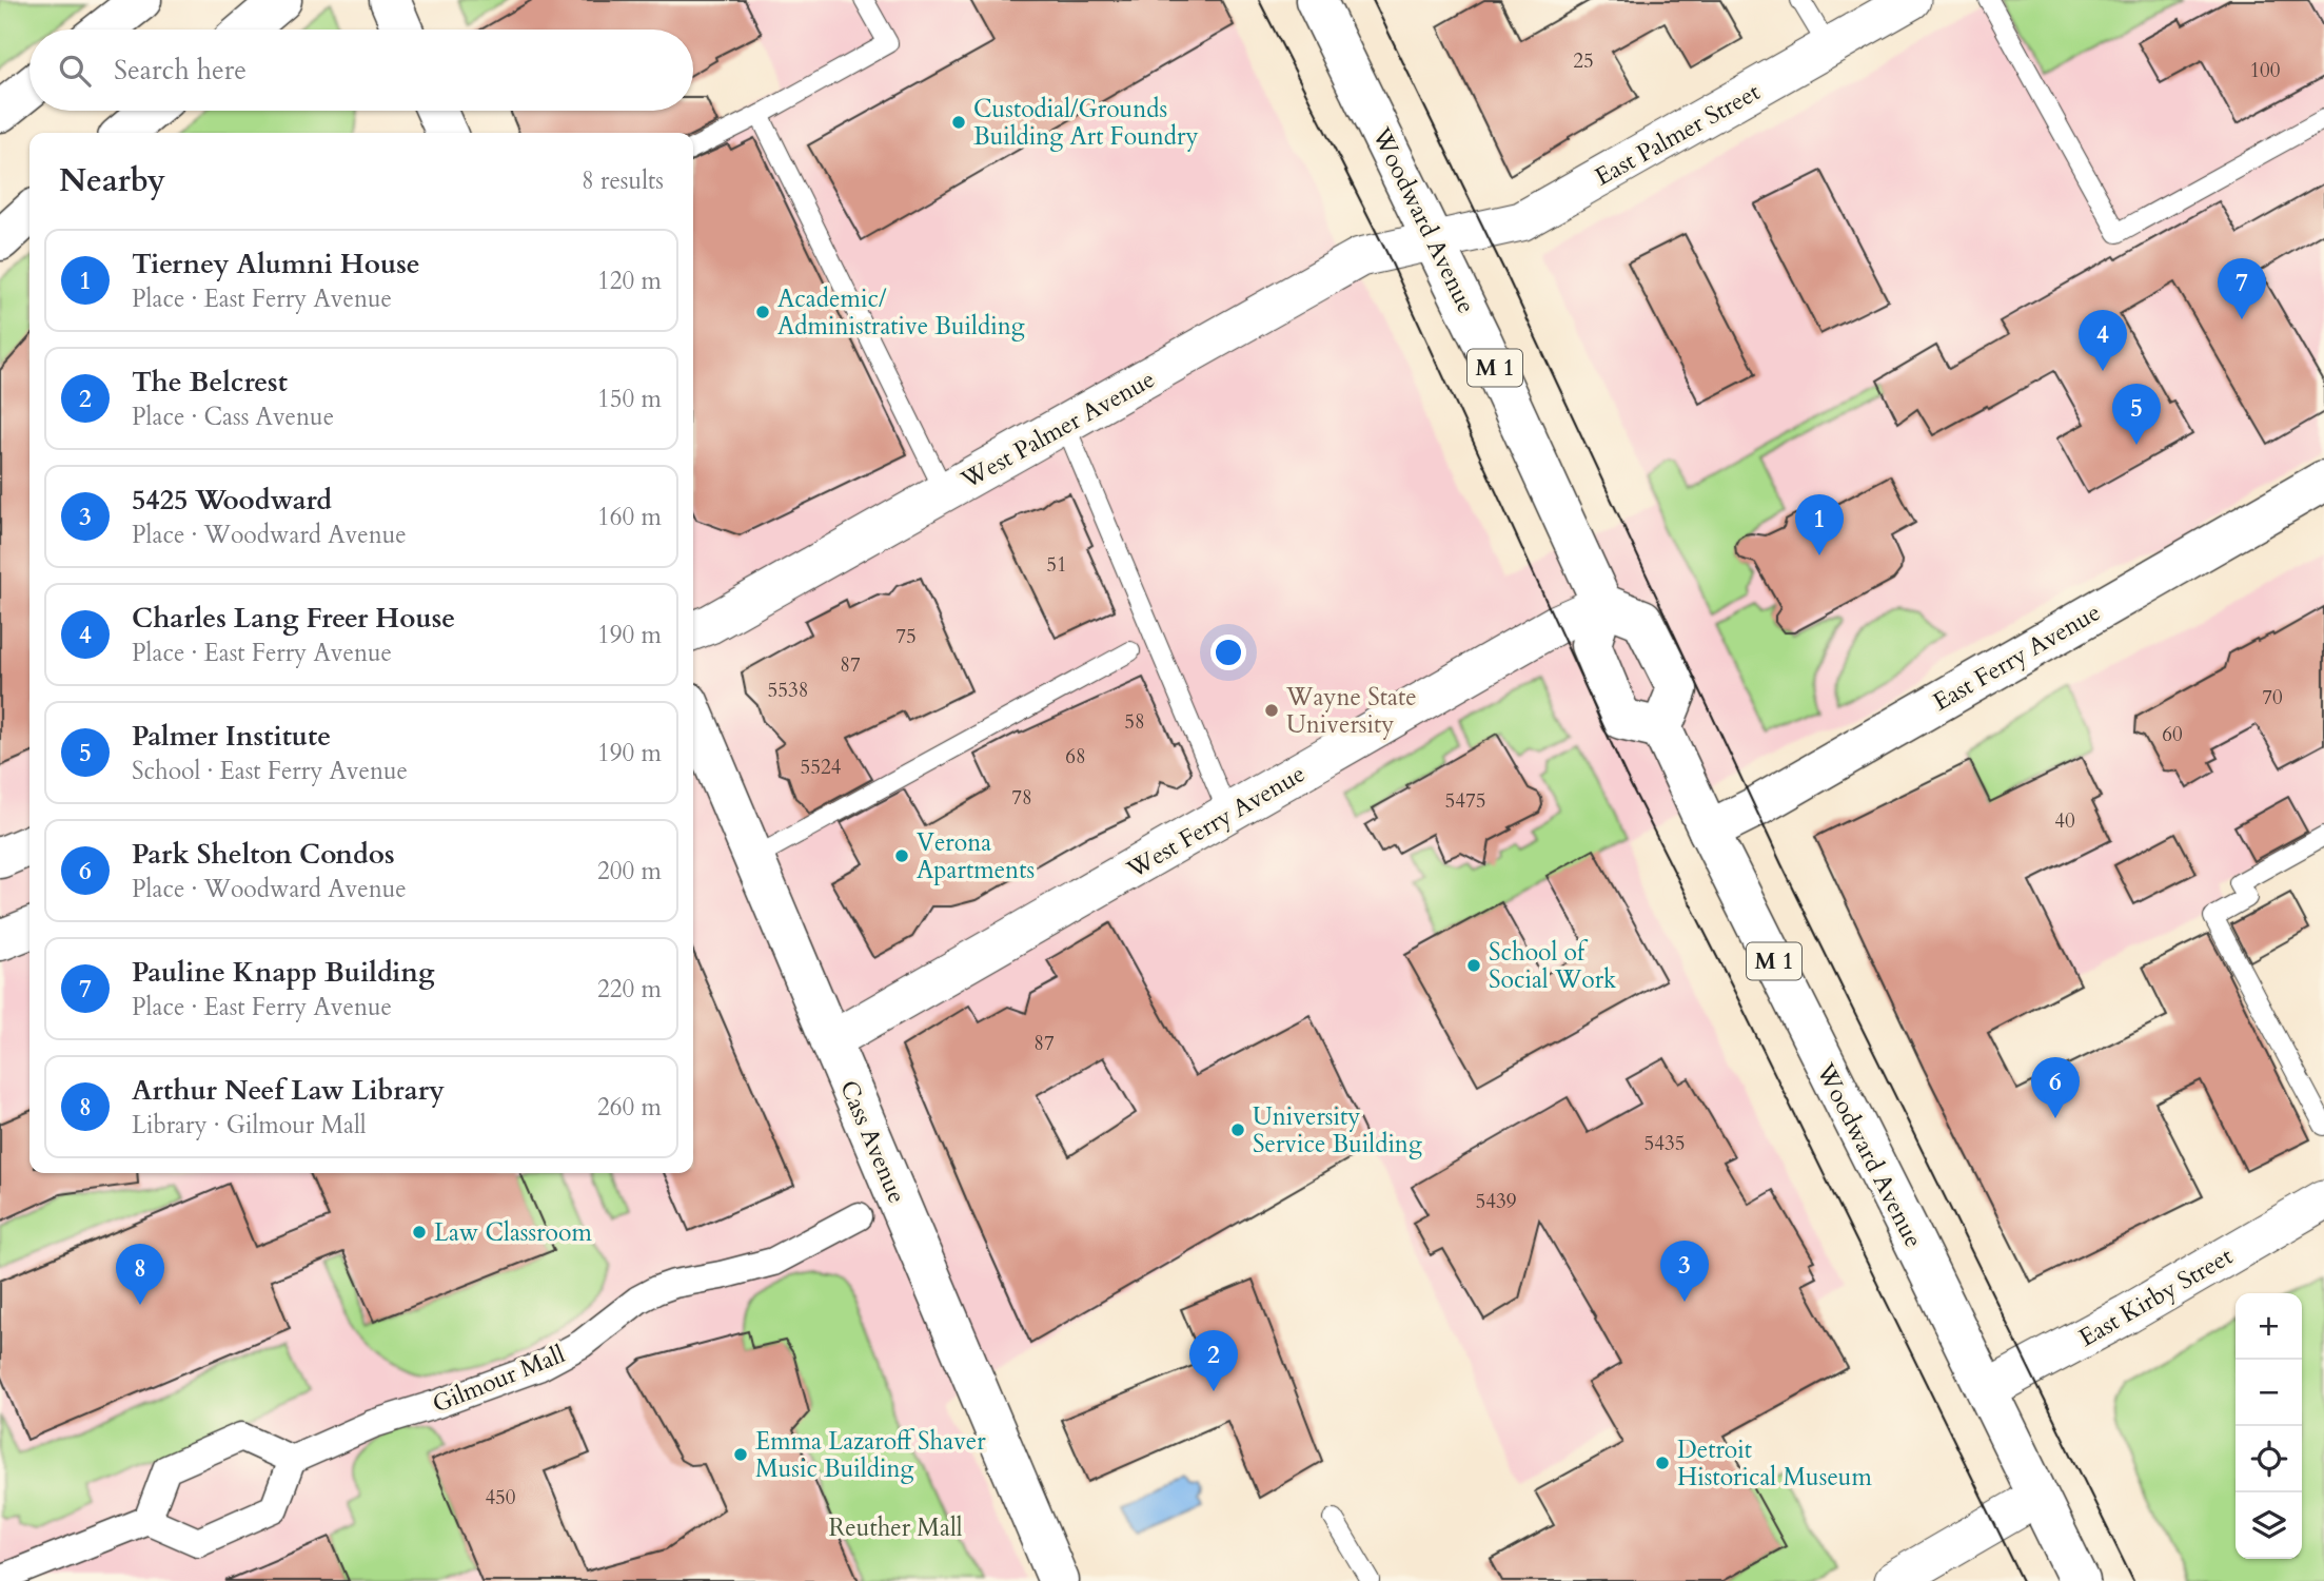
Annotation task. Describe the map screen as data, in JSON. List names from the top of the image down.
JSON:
{
  "streets": {
    "main road": [
      "Woodward Avenue",
      "M 1",
      "East Ferry Avenue",
      "Cass Avenue"
    ],
    "street": [
      "East Palmer Street",
      "West Palmer Avenue",
      "West Ferry Avenue",
      "East Kirby Street",
      "Gilmour Mall"
    ]
  },
  "crossings": [
    ["East Palmer Street", "Woodward Avenue"],
    ["East Palmer Street", "West Palmer Avenue"],
    ["Woodward Avenue", "West Palmer Avenue"],
    ["Woodward Avenue", "East Ferry Avenue"],
    ["Woodward Avenue", "West Ferry Avenue"],
    ["Woodward Avenue", "East Kirby Street"],
    ["West Ferry Avenue", "Cass Avenue"]
  ],
  "parks": ["Reuther Mall"],
  "places": [
    "Custodial/Grounds Building Art Foundry",
    "Academic/ Administrative Building",
    "Wayne State University",
    "Verona Apartments",
    "School of Social Work",
    "University Service Building",
    "Law Classroom",
    "Emma Lazaroff Shaver Music Building",
    "Detroit Historical Museum"
  ],
  "house_numbers": [
    "25",
    "100",
    "51",
    "75",
    "87",
    "5538",
    "70",
    "58",
    "60",
    "68",
    "5524",
    "78",
    "5475",
    "40",
    "87",
    "5435",
    "5439",
    "450"
  ],
  "page": {
    "search": "Search here",
    "heading": ["Nearby", "8 results"],
    "list": [
      {
        "mark": "1",
        "name": "Tierney Alumni House",
        "note": "Place · East Ferry Avenue",
        "value": "120 m"
      },
      {
        "mark": "2",
        "name": "The Belcrest",
        "note": "Place · Cass Avenue",
        "value": "150 m"
      },
      {
        "mark": "3",
        "name": "5425 Woodward",
        "note": "Place · Woodward Avenue",
        "value": "160 m"
      },
      {
        "mark": "4",
        "name": "Charles Lang Freer House",
        "note": "Place · East Ferry Avenue",
        "value": "190 m"
      },
      {
        "mark": "5",
        "name": "Palmer Institute",
        "note": "School · East Ferry Avenue",
        "value": "190 m"
      },
      {
        "mark": "6",
        "name": "Park Shelton Condos",
        "note": "Place · Woodward Avenue",
        "value": "200 m"
      },
      {
        "mark": "7",
        "name": "Pauline Knapp Building",
        "note": "Place · East Ferry Avenue",
        "value": "220 m"
      },
      {
        "mark": "8",
        "name": "Arthur Neef Law Library",
        "note": "Library · Gilmour Mall",
        "value": "260 m"
      }
    ],
    "pins": [
      "7",
      "4",
      "5",
      "1",
      "6",
      "3",
      "8",
      "2"
    ],
    "map_buttons": ["+", "−"]
  }
}
